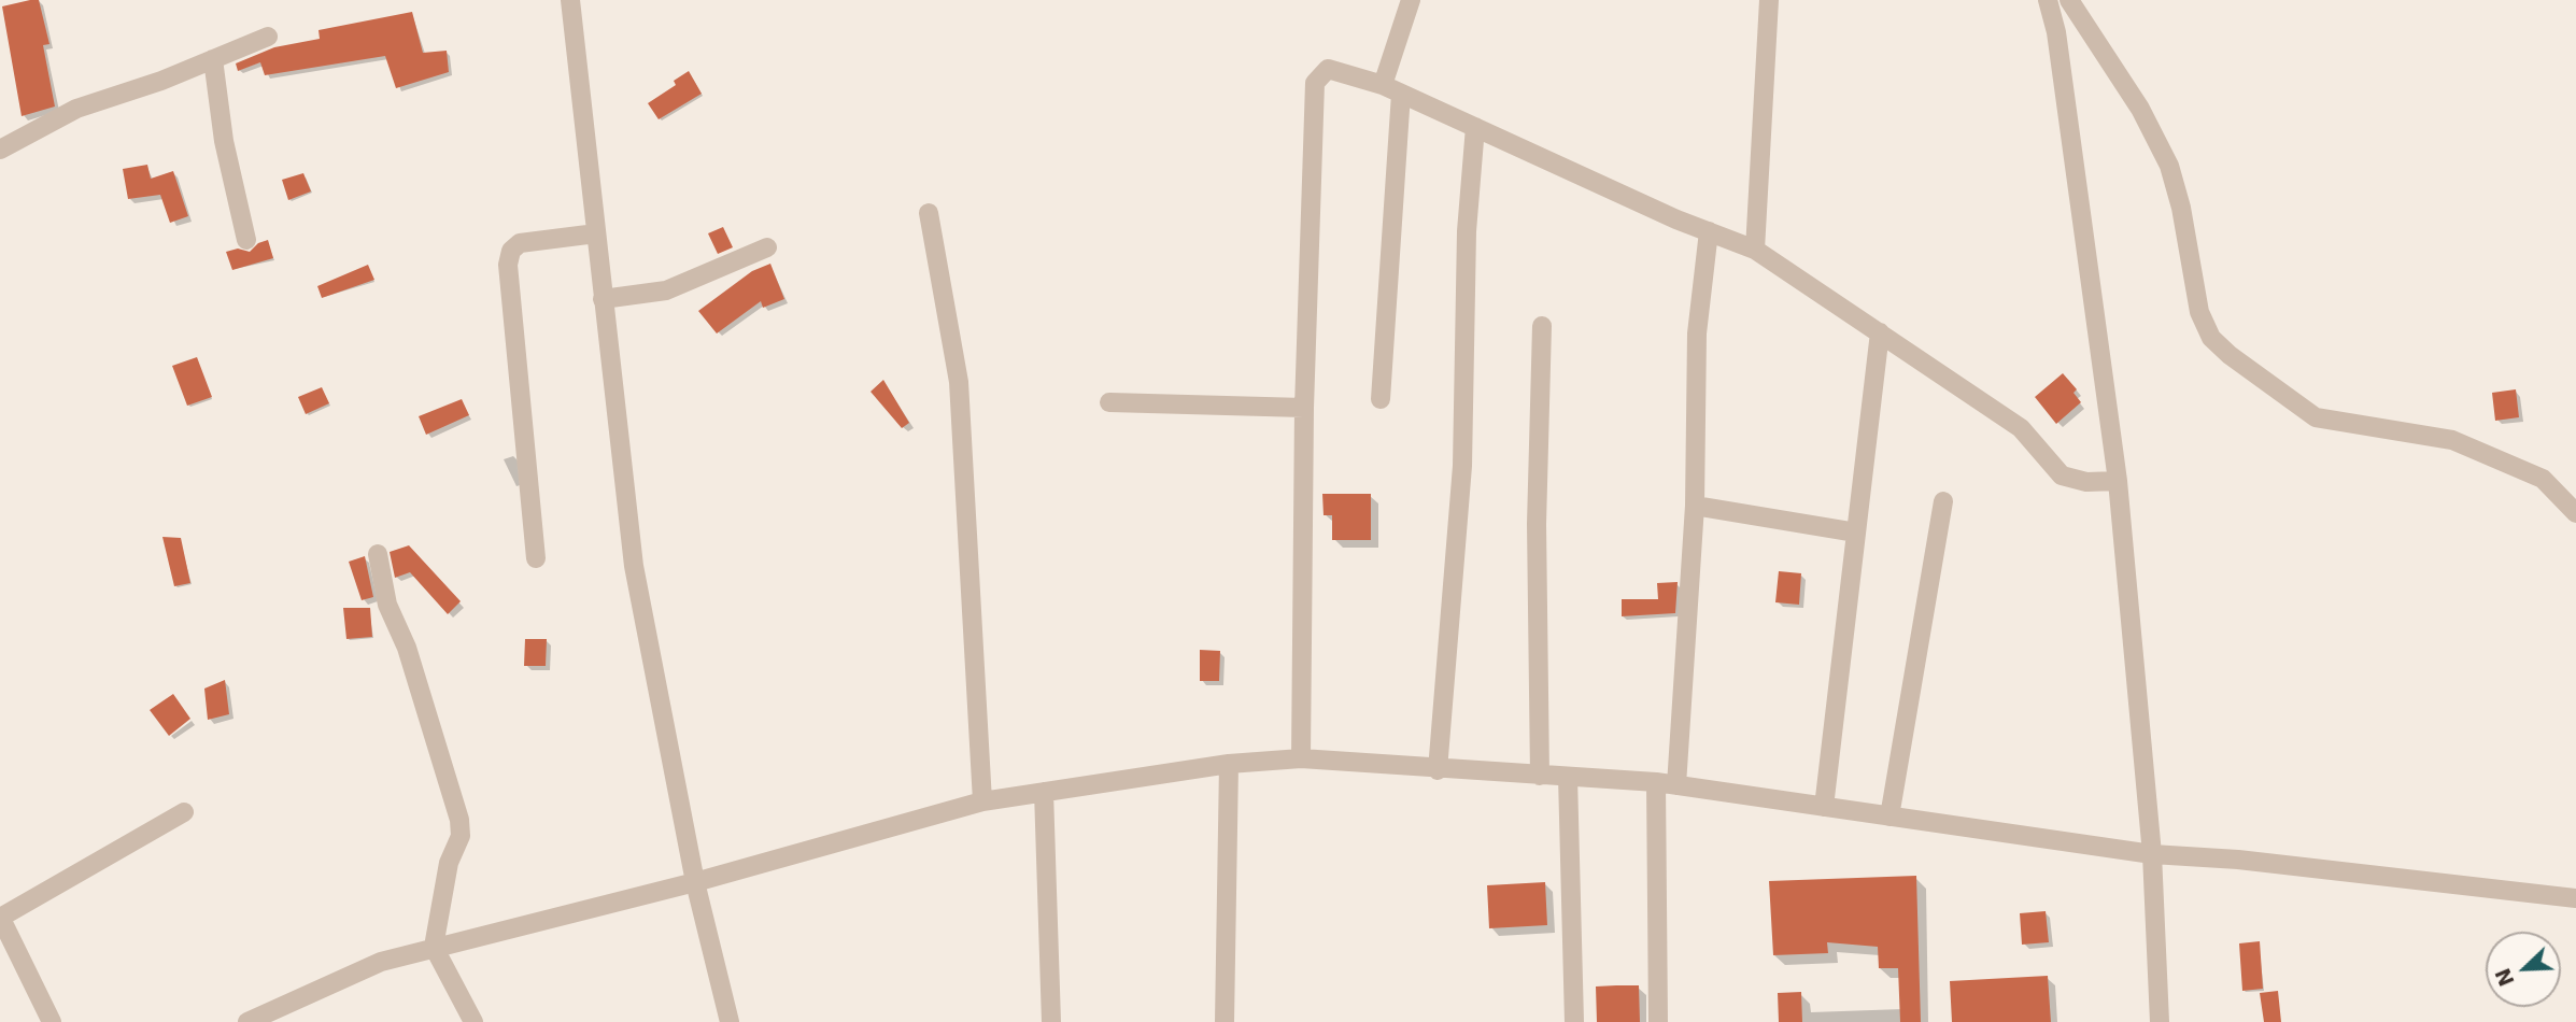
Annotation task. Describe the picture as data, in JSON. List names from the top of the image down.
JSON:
{
  "north": "bottom left"
}
